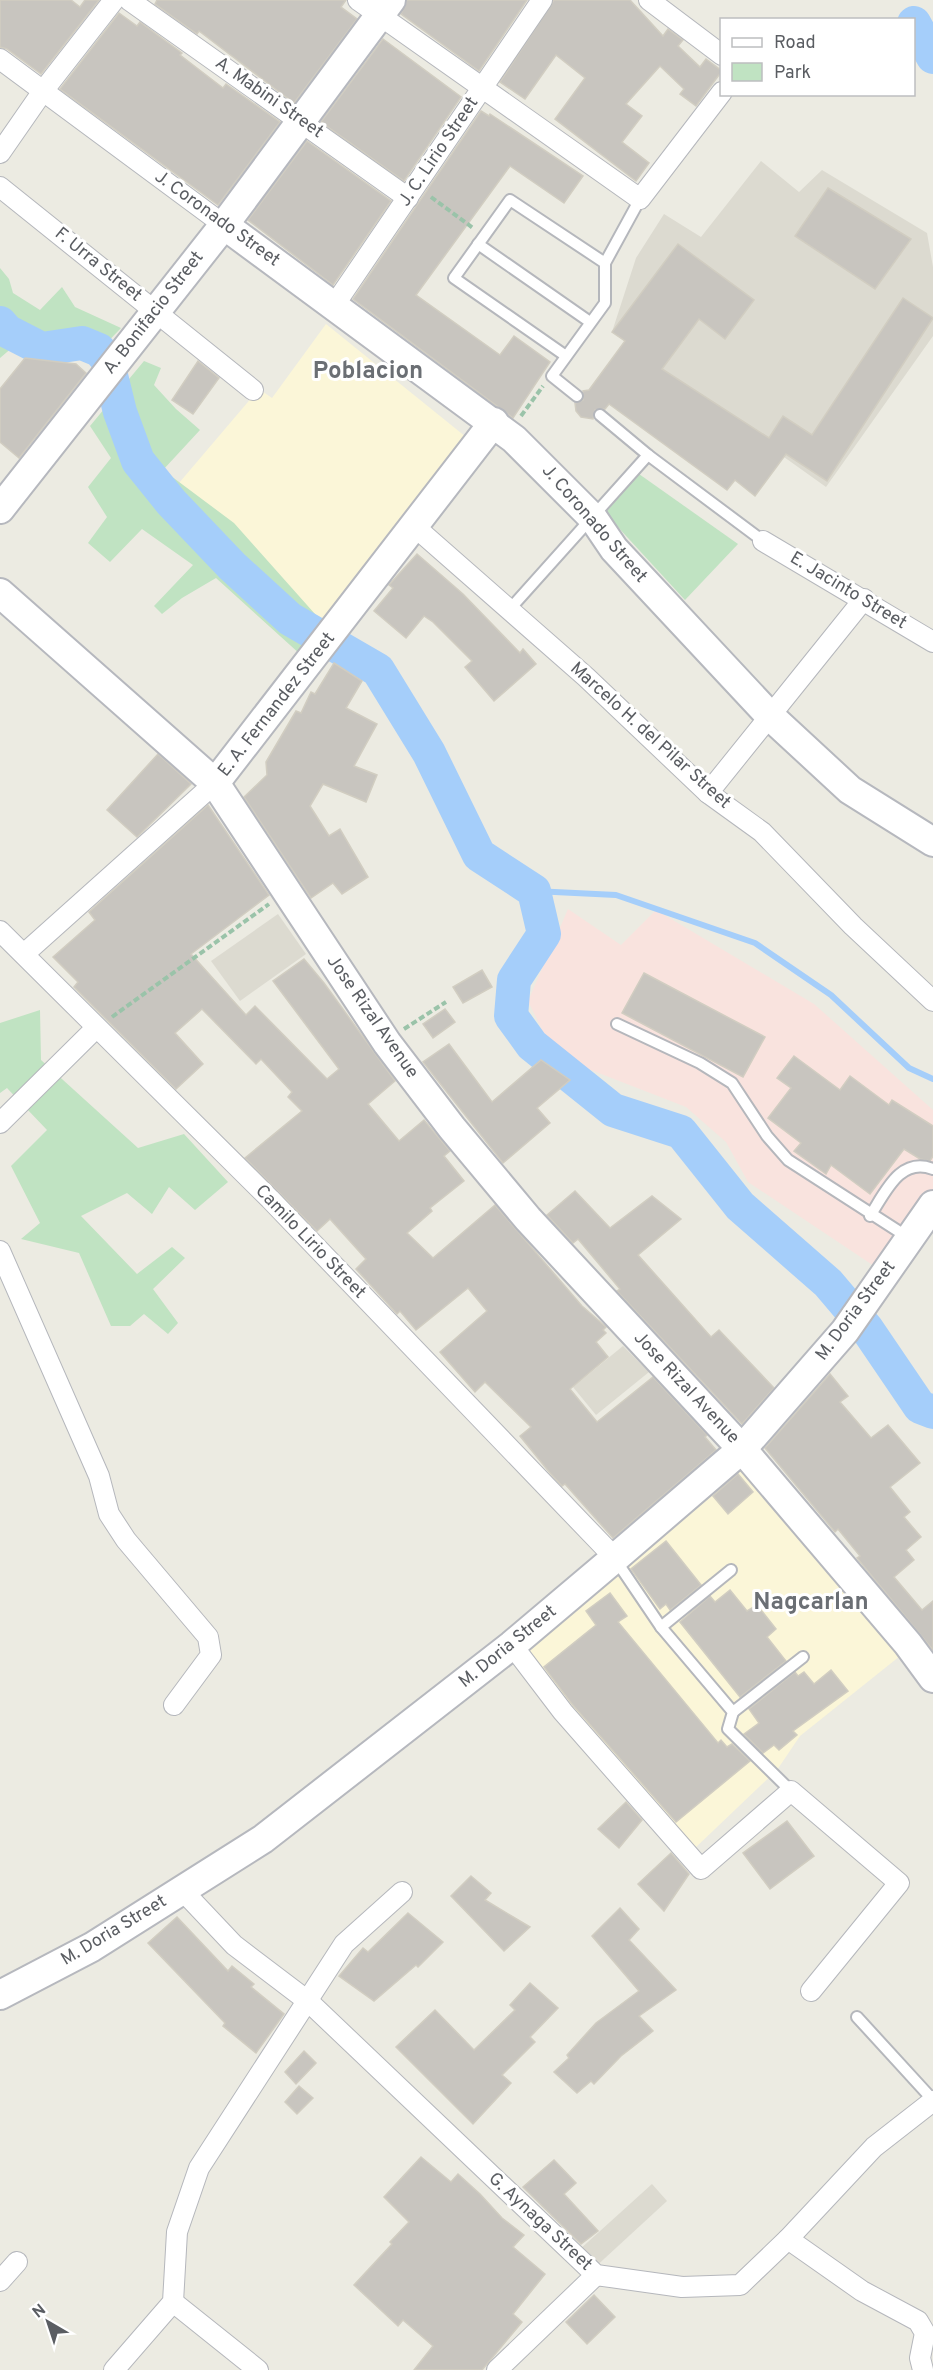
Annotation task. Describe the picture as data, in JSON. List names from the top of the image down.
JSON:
{
  "streets": {
    "main road": [
      "J. Coronado Street",
      "A. Bonifacio Street",
      "E. A. Fernandez Street",
      "Jose Rizal Avenue",
      "M. Doria Street"
    ],
    "street": [
      "A. Mabini Street",
      "J. C. Lirio Street",
      "F. Urra Street",
      "E. Jacinto Street",
      "Marcelo H. del Pilar Street",
      "Camilo Lirio Street",
      "G. Aynaga Street"
    ]
  },
  "crossings": [
    ["A. Mabini Street", "J. C. Lirio Street"],
    ["A. Mabini Street", "A. Bonifacio Street"],
    ["J. C. Lirio Street", "J. Coronado Street"],
    ["J. Coronado Street", "A. Bonifacio Street"],
    ["J. Coronado Street", "E. A. Fernandez Street"],
    ["F. Urra Street", "A. Bonifacio Street"],
    ["E. A. Fernandez Street", "Marcelo H. del Pilar Street"],
    ["E. A. Fernandez Street", "Jose Rizal Avenue"],
    ["E. A. Fernandez Street", "Camilo Lirio Street"],
    ["Jose Rizal Avenue", "M. Doria Street"],
    ["Camilo Lirio Street", "M. Doria Street"],
    ["M. Doria Street", "G. Aynaga Street"]
  ],
  "districts": ["Poblacion", "Nagcarlan"],
  "legend": ["Road", "Park"],
  "north": "top left"
}
